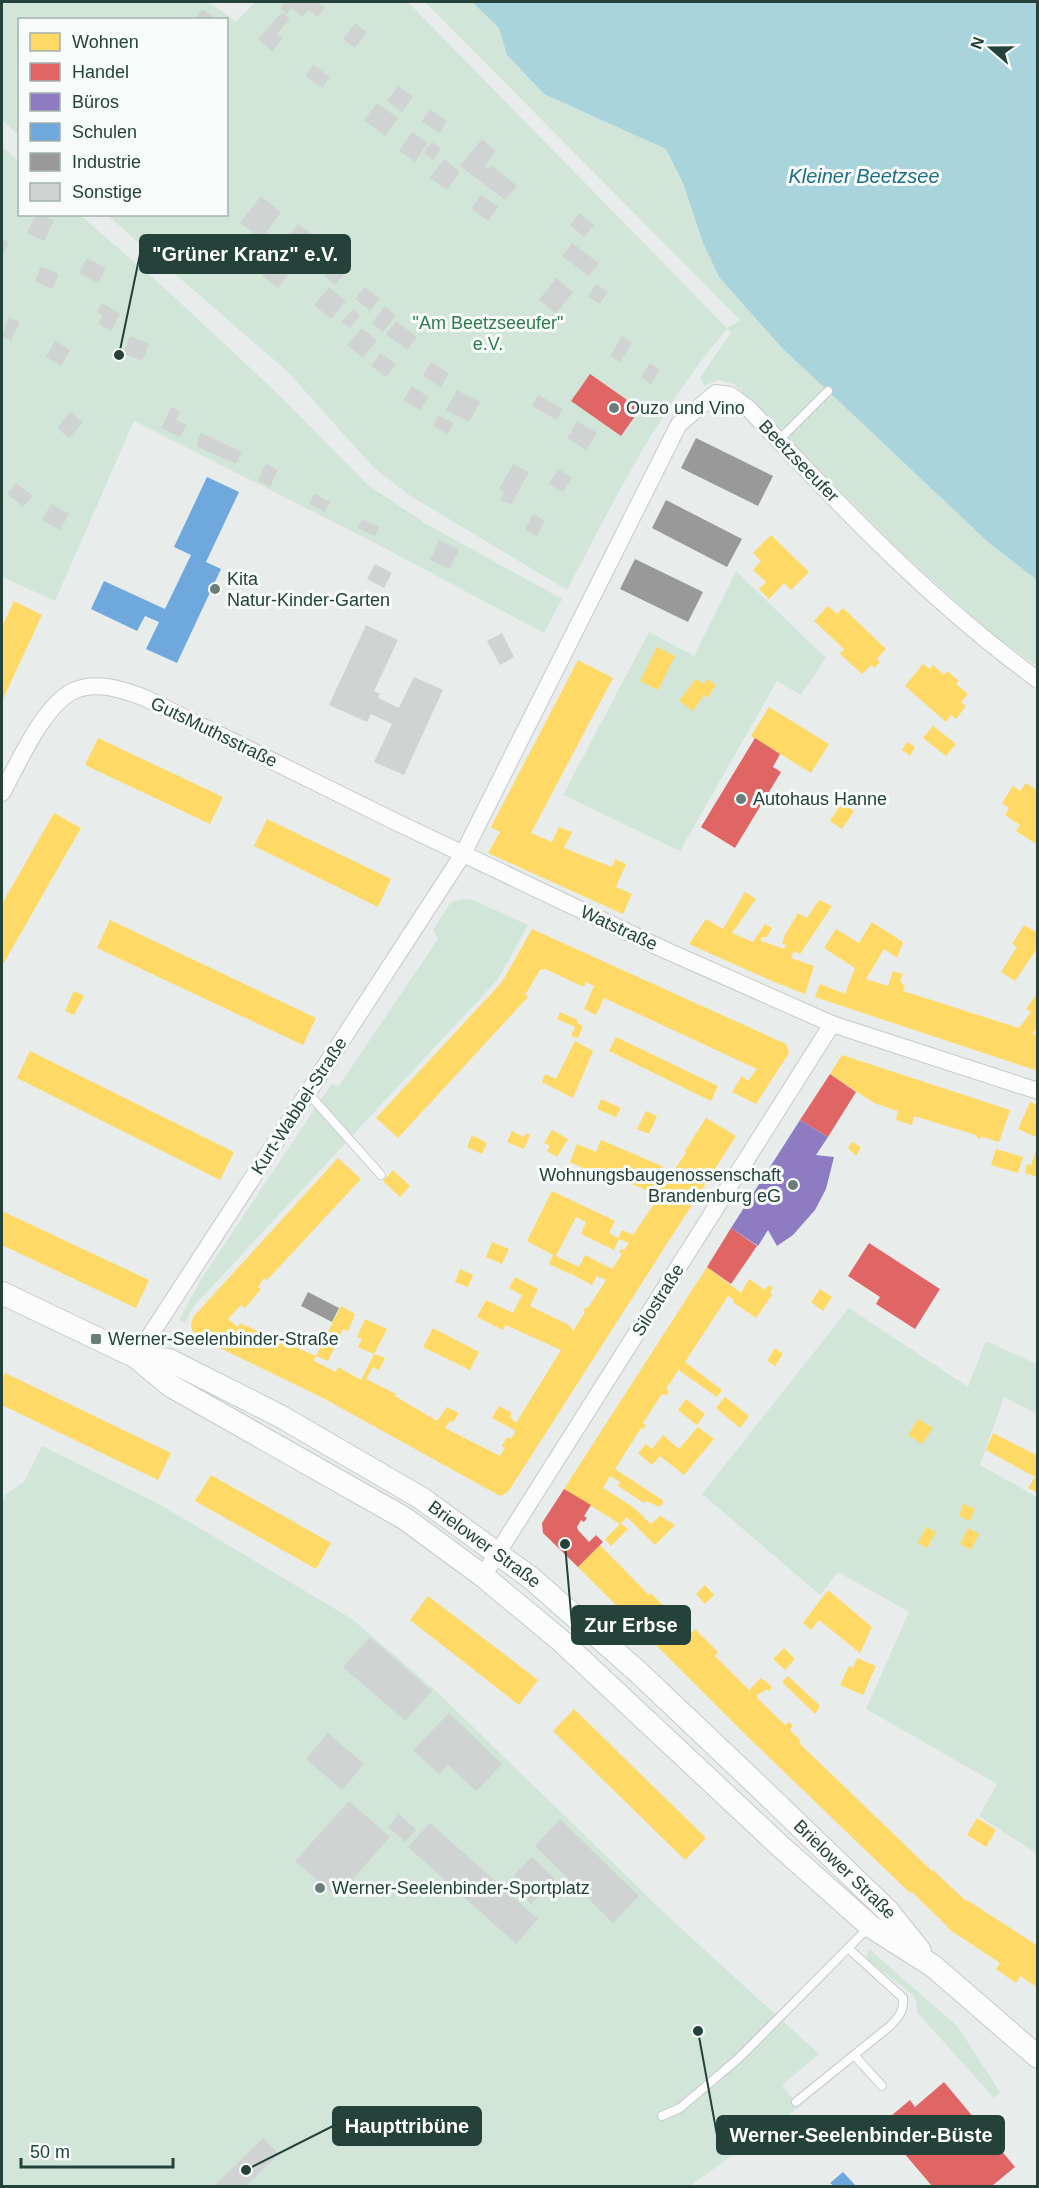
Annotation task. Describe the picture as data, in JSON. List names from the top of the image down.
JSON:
{
  "streets": {
    "main road": ["Brielower Straße"],
    "street": [
      "Beetzseeufer",
      "GutsMuthsstraße",
      "Watstraße",
      "Kurt-Wabbel-Straße",
      "Silostraße"
    ]
  },
  "crossings": [
    ["Beetzseeufer", "GutsMuthsstraße"],
    ["Beetzseeufer", "Watstraße"],
    ["Beetzseeufer", "Kurt-Wabbel-Straße"],
    ["GutsMuthsstraße", "Watstraße"],
    ["GutsMuthsstraße", "Kurt-Wabbel-Straße"],
    ["Watstraße", "Kurt-Wabbel-Straße"],
    ["Watstraße", "Silostraße"],
    ["Kurt-Wabbel-Straße", "Brielower Straße"],
    ["Silostraße", "Brielower Straße"]
  ],
  "water": ["Kleiner Beetzsee"],
  "parks": ["\"Am Beetzseeufer\" e.V."],
  "places": {
    "other": [
      "\"Grüner Kranz\" e.V.",
      "Ouzo und Vino",
      "Kita Natur-Kinder-Garten",
      "Autohaus Hanne",
      "Wohnungsbaugenossenschaft Brandenburg eG",
      "Zur Erbse",
      "Werner-Seelenbinder-Sportplatz",
      "Werner-Seelenbinder-Büste",
      "Haupttribüne"
    ],
    "transit": ["Werner-Seelenbinder-Straße"]
  },
  "legend": [
    "Wohnen",
    "Handel",
    "Büros",
    "Schulen",
    "Industrie",
    "Sonstige"
  ],
  "scale_bar": "50 m",
  "north": "left"
}
